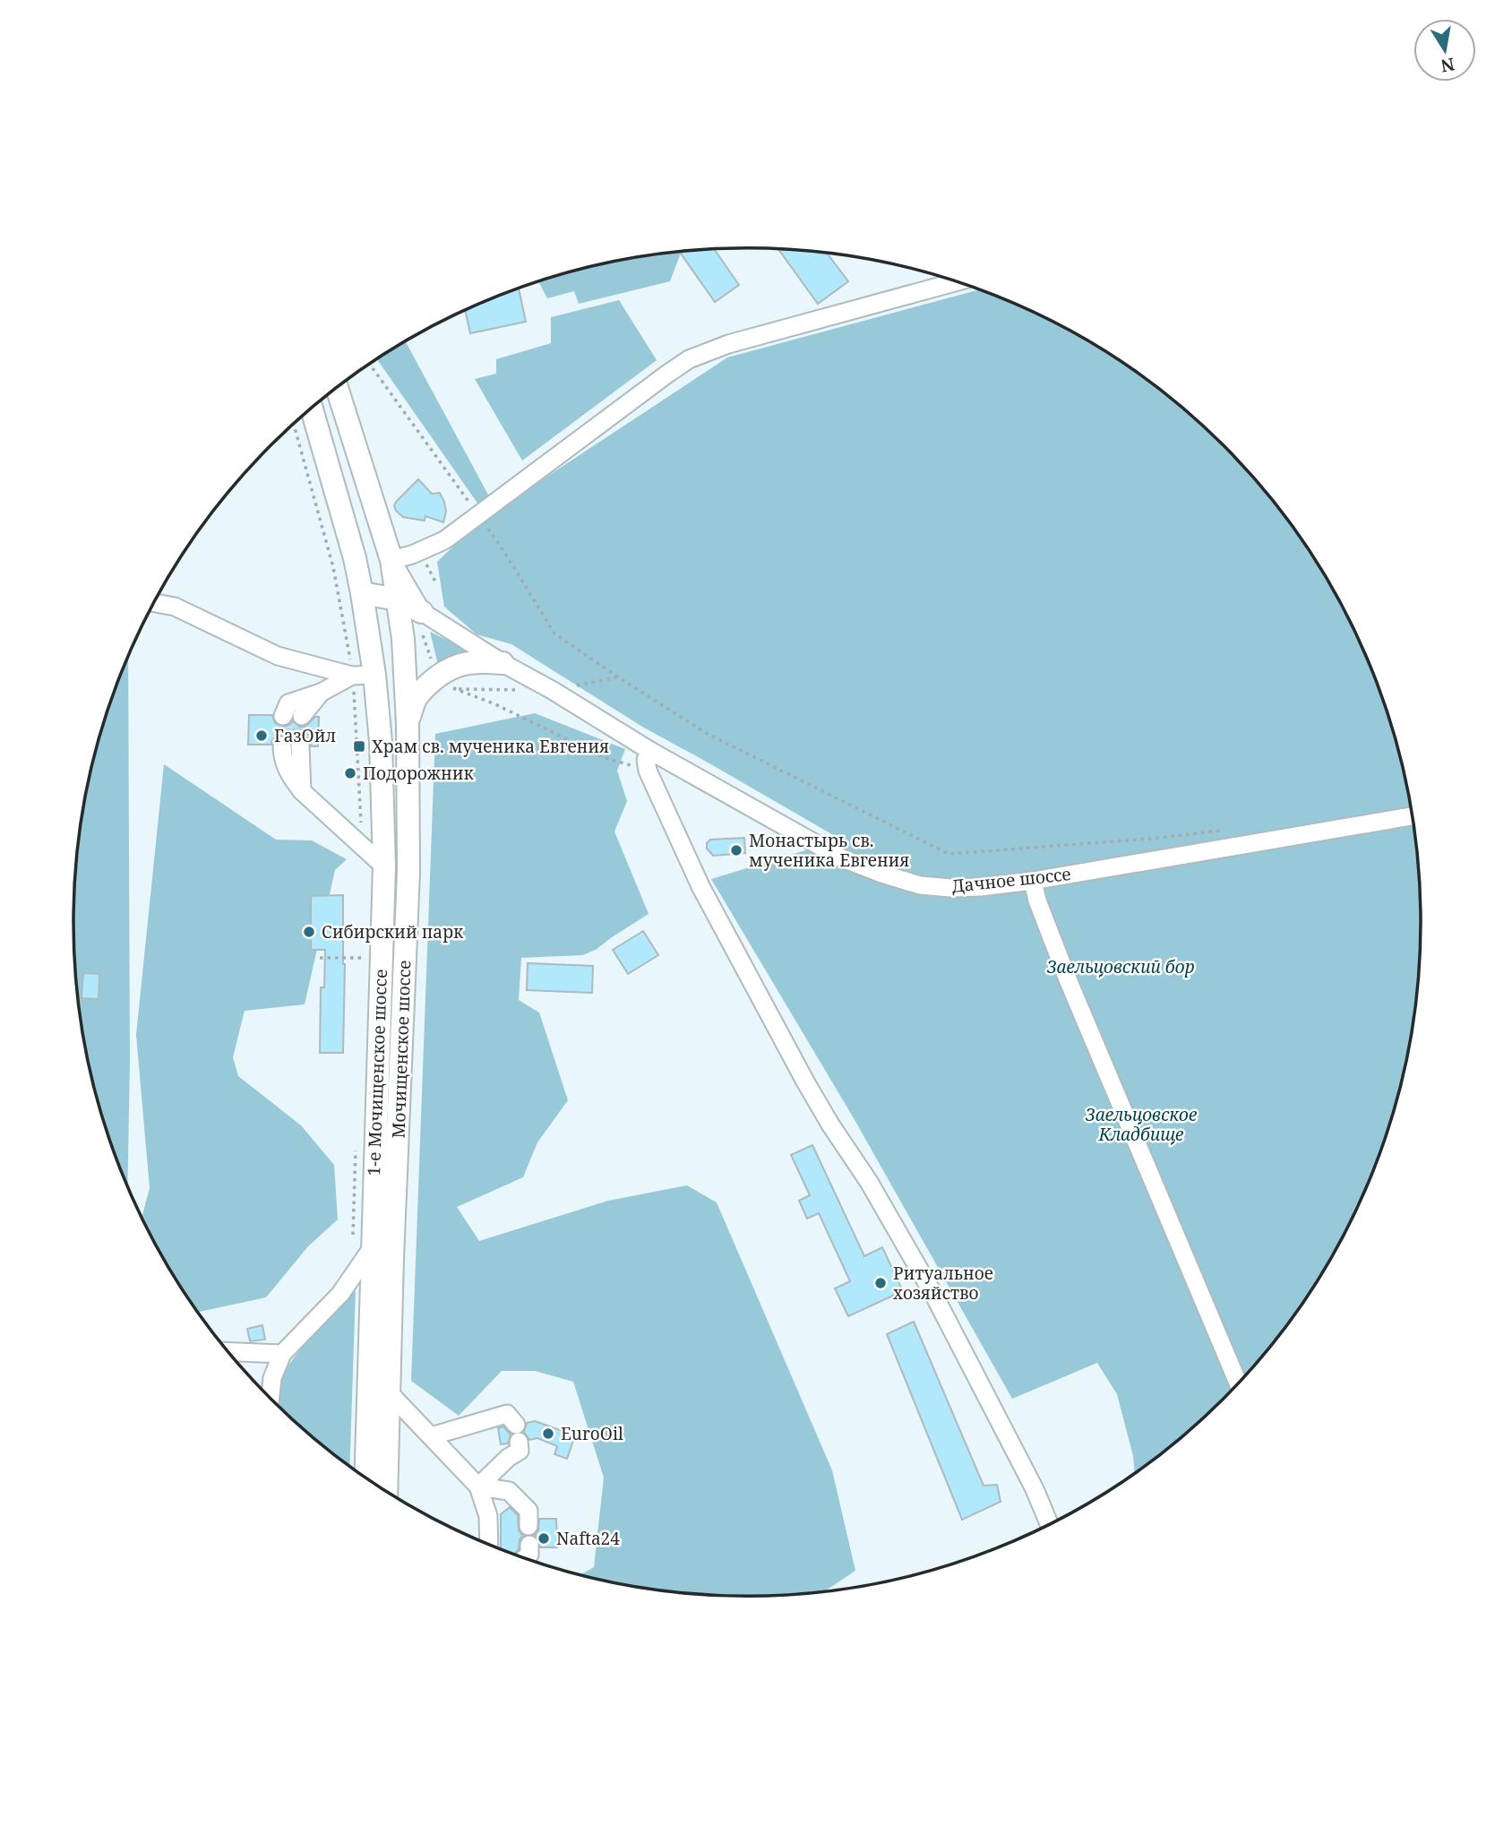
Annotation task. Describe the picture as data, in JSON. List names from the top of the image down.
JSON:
{
  "streets": {
    "main road": ["Мочищенское шоссе", "1-е Мочищенское шоссе"],
    "street": ["Дачное шоссе"]
  },
  "parks": ["Заельцовский бор", "Заельцовское Кладбище"],
  "places": {
    "other": [
      "ГазОйл",
      "Подорожник",
      "Монастырь св. мученика Евгения",
      "Сибирский парк",
      "Ритуальное хозяйство",
      "EuroOil",
      "Nafta24"
    ],
    "transit": ["Храм св. мученика Евгения"]
  },
  "north": "bottom"
}
